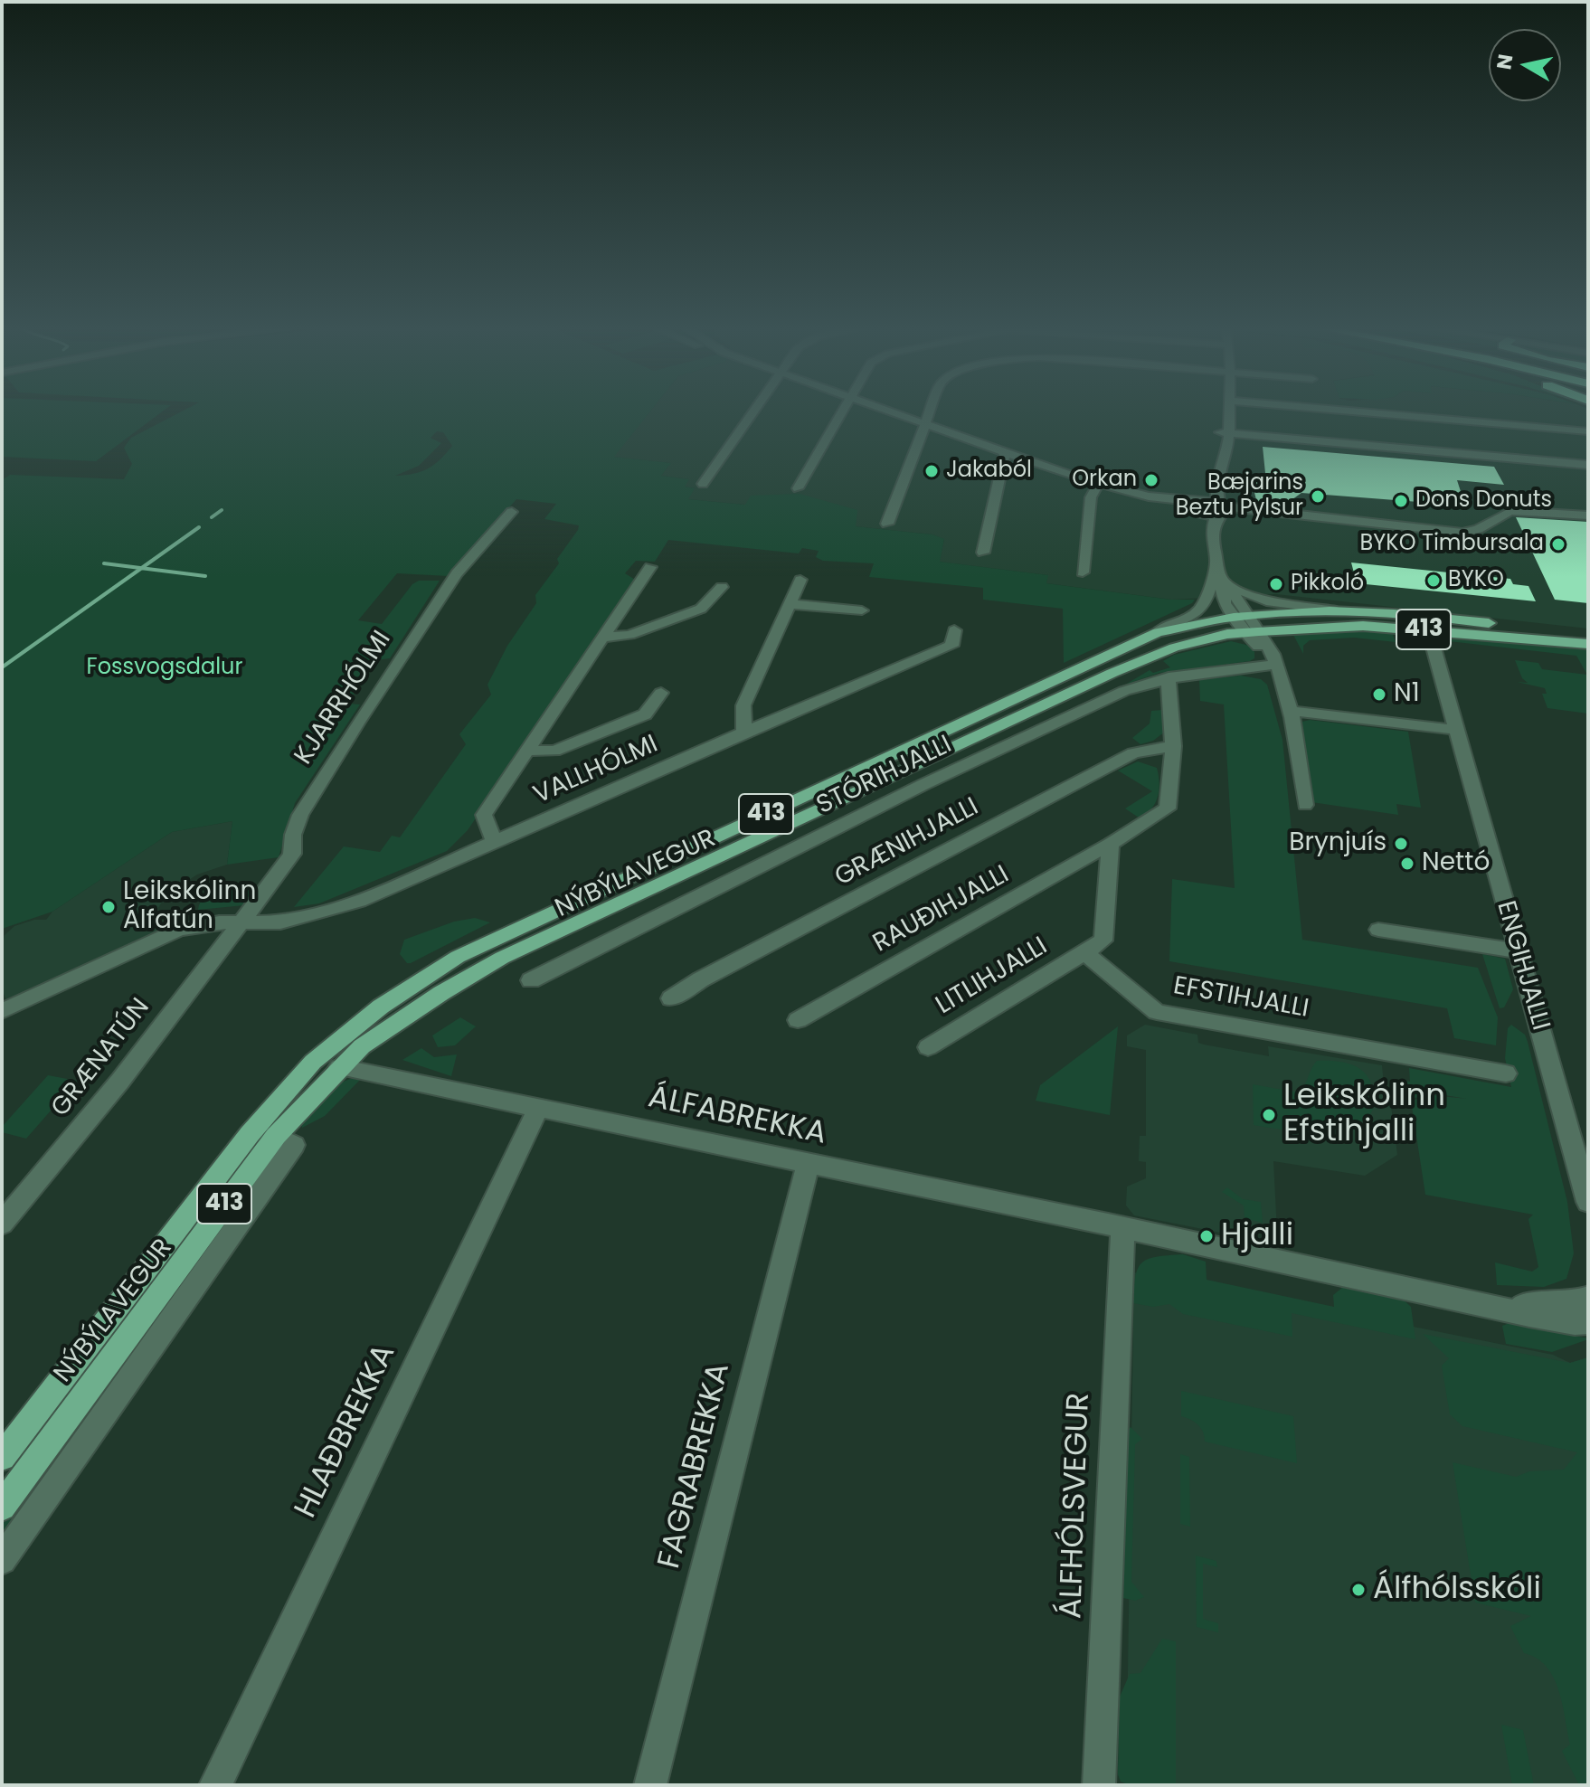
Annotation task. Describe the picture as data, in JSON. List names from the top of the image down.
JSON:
{
  "streets": {
    "main road": ["413", "NÝBÝLAVEGUR"],
    "street": [
      "KJARRHÓLMI",
      "VALLHÓLMI",
      "STÓRIHJALLI",
      "GRÆNIHJALLI",
      "RAUÐIHJALLI",
      "ENGIHJALLI",
      "LITLIHJALLI",
      "EFSTIHJALLI",
      "GRÆNATÚN",
      "ÁLFABREKKA",
      "HLAÐBREKKA",
      "FAGRABREKKA",
      "ÁLFHÓLSVEGUR"
    ]
  },
  "crossings": [
    ["KJARRHÓLMI", "VALLHÓLMI"],
    ["KJARRHÓLMI", "GRÆNATÚN"],
    ["VALLHÓLMI", "GRÆNATÚN"],
    ["STÓRIHJALLI", "NÝBÝLAVEGUR"],
    ["NÝBÝLAVEGUR", "ÁLFABREKKA"],
    ["LITLIHJALLI", "EFSTIHJALLI"],
    ["ÁLFABREKKA", "HLAÐBREKKA"],
    ["ÁLFABREKKA", "FAGRABREKKA"],
    ["ÁLFABREKKA", "ÁLFHÓLSVEGUR"]
  ],
  "parks": ["Fossvogsdalur"],
  "places": [
    "Jakaból",
    "Orkan",
    "Bæjarins Beztu Pylsur",
    "Dons Donuts",
    "BYKO Timbursala",
    "BYKO",
    "Pikkoló",
    "N1",
    "Brynjuís",
    "Nettó",
    "Leikskólinn Álfatún",
    "Leikskólinn Efstihjalli",
    "Hjalli",
    "Álfhólsskóli"
  ],
  "north": "left"
}
